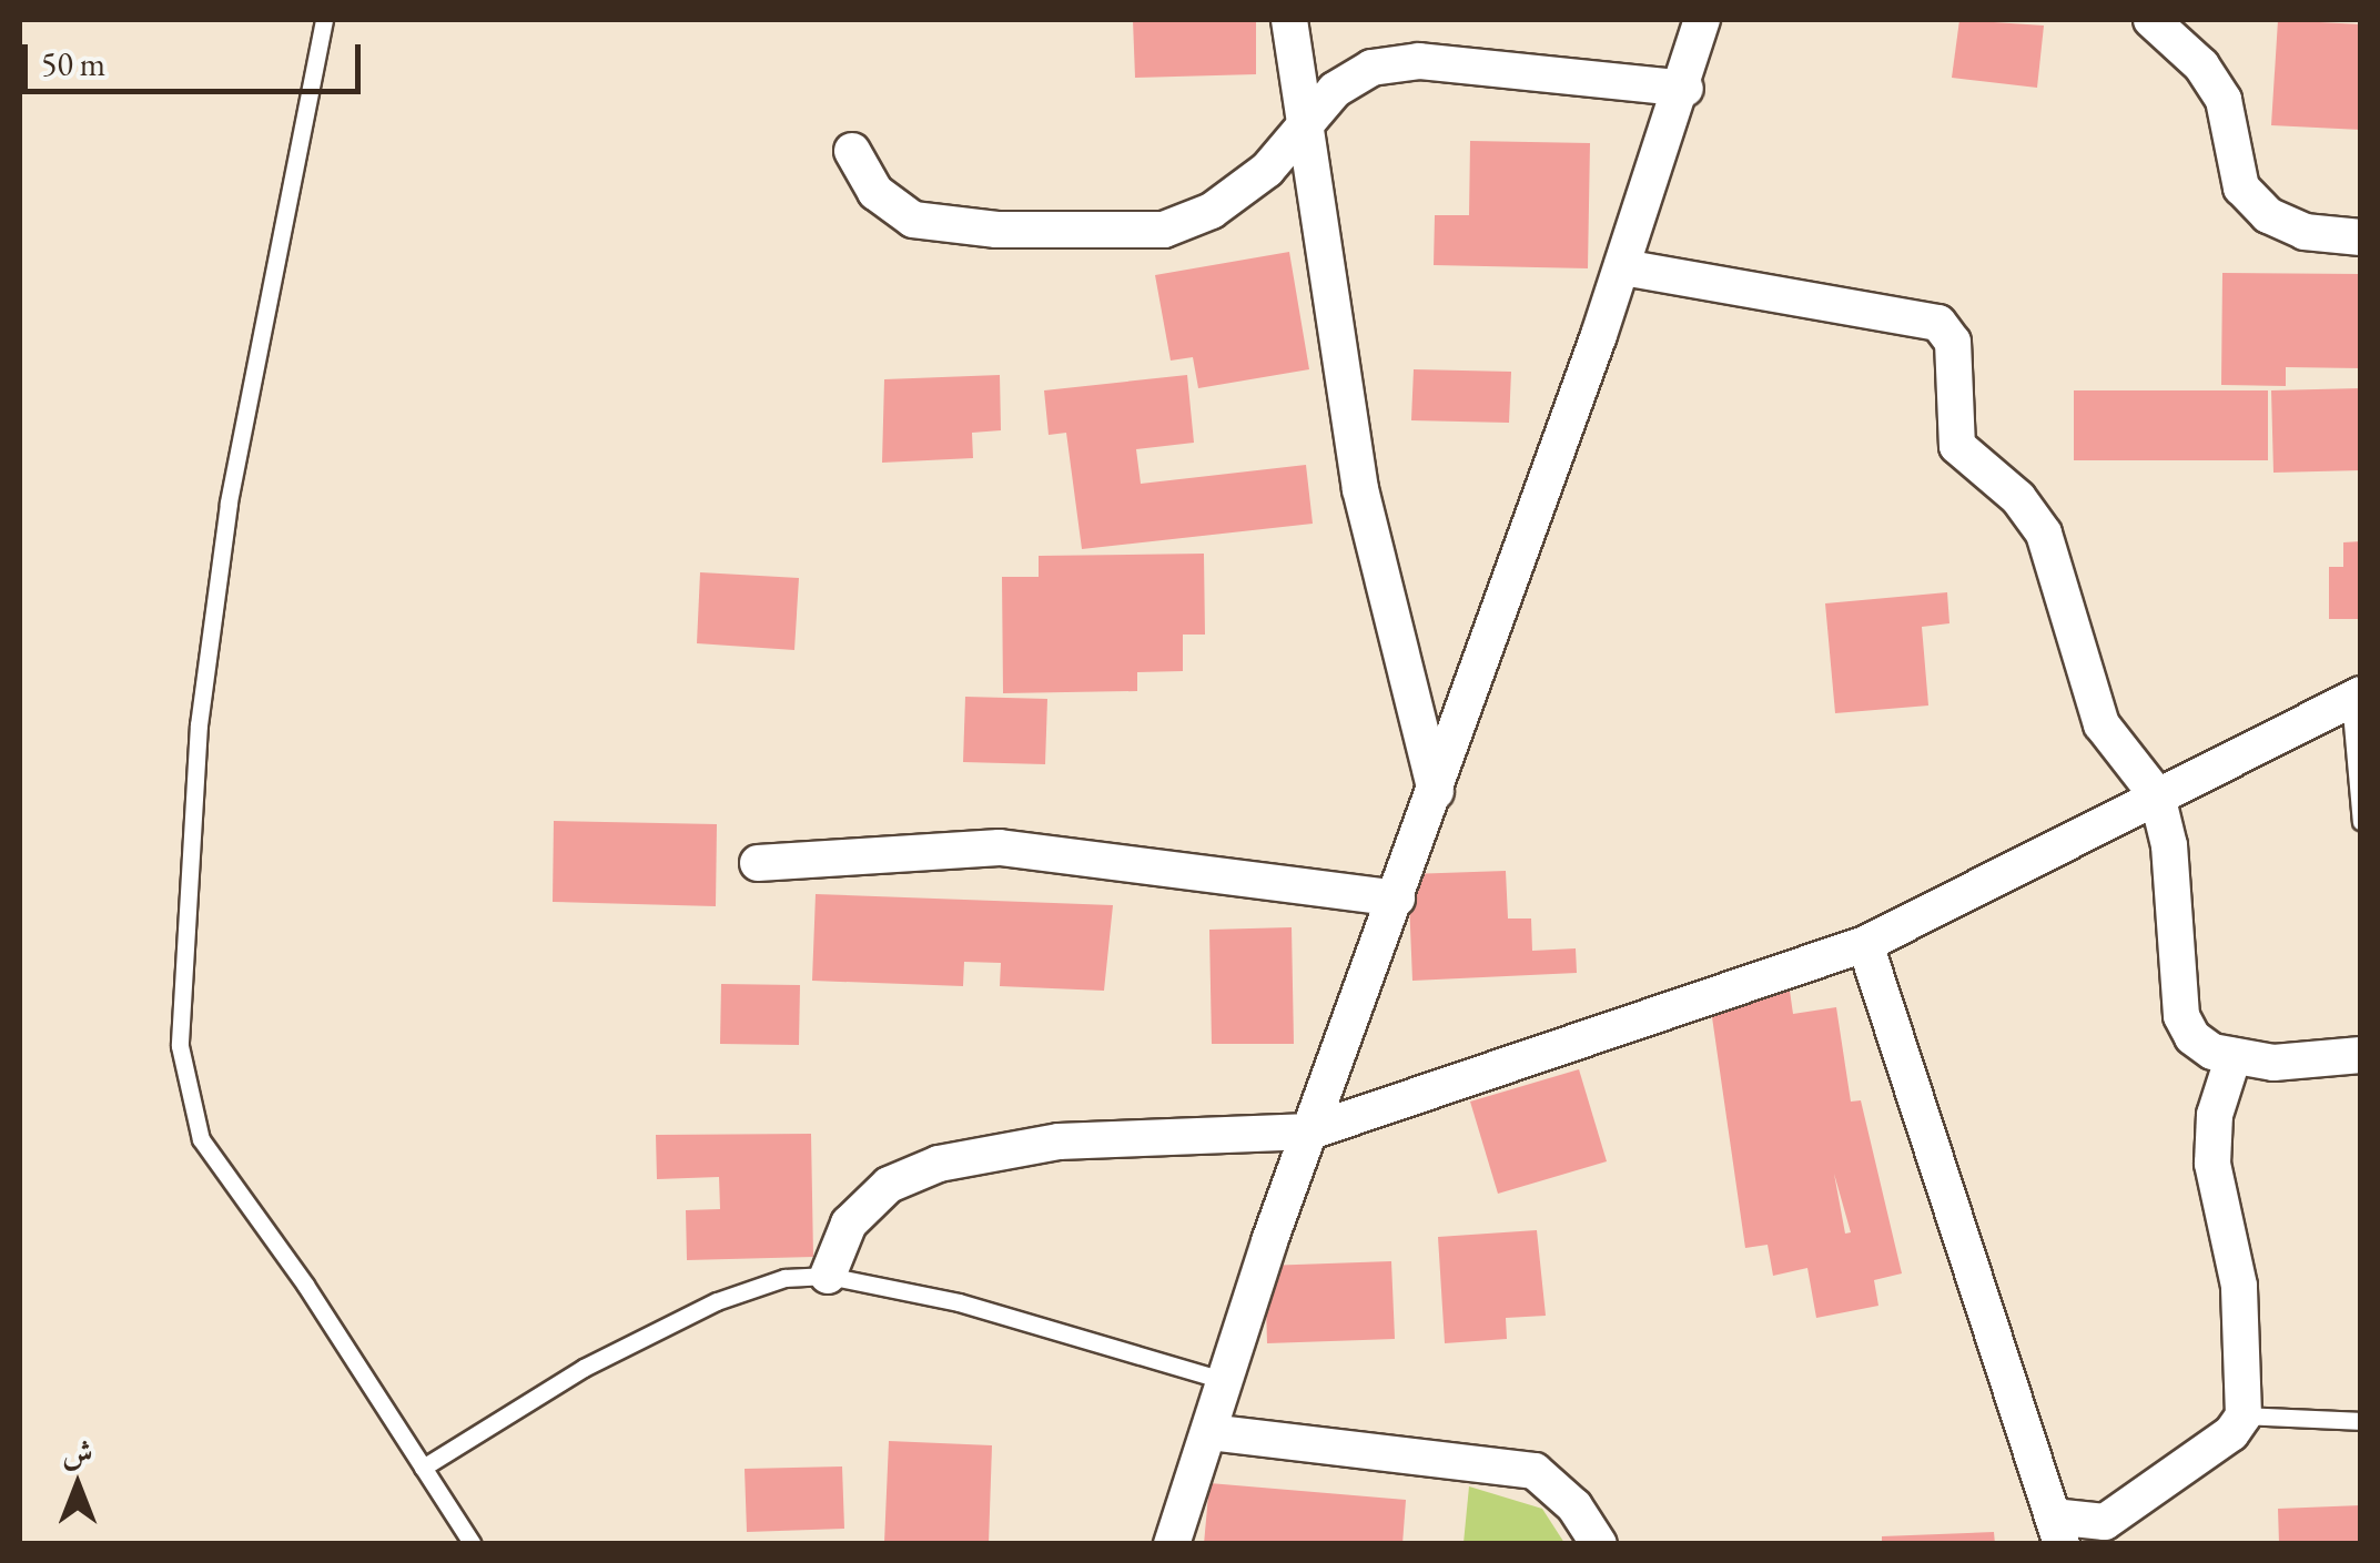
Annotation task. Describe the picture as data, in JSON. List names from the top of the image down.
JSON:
{
  "scale_bar": "50 m",
  "north": "top"
}
